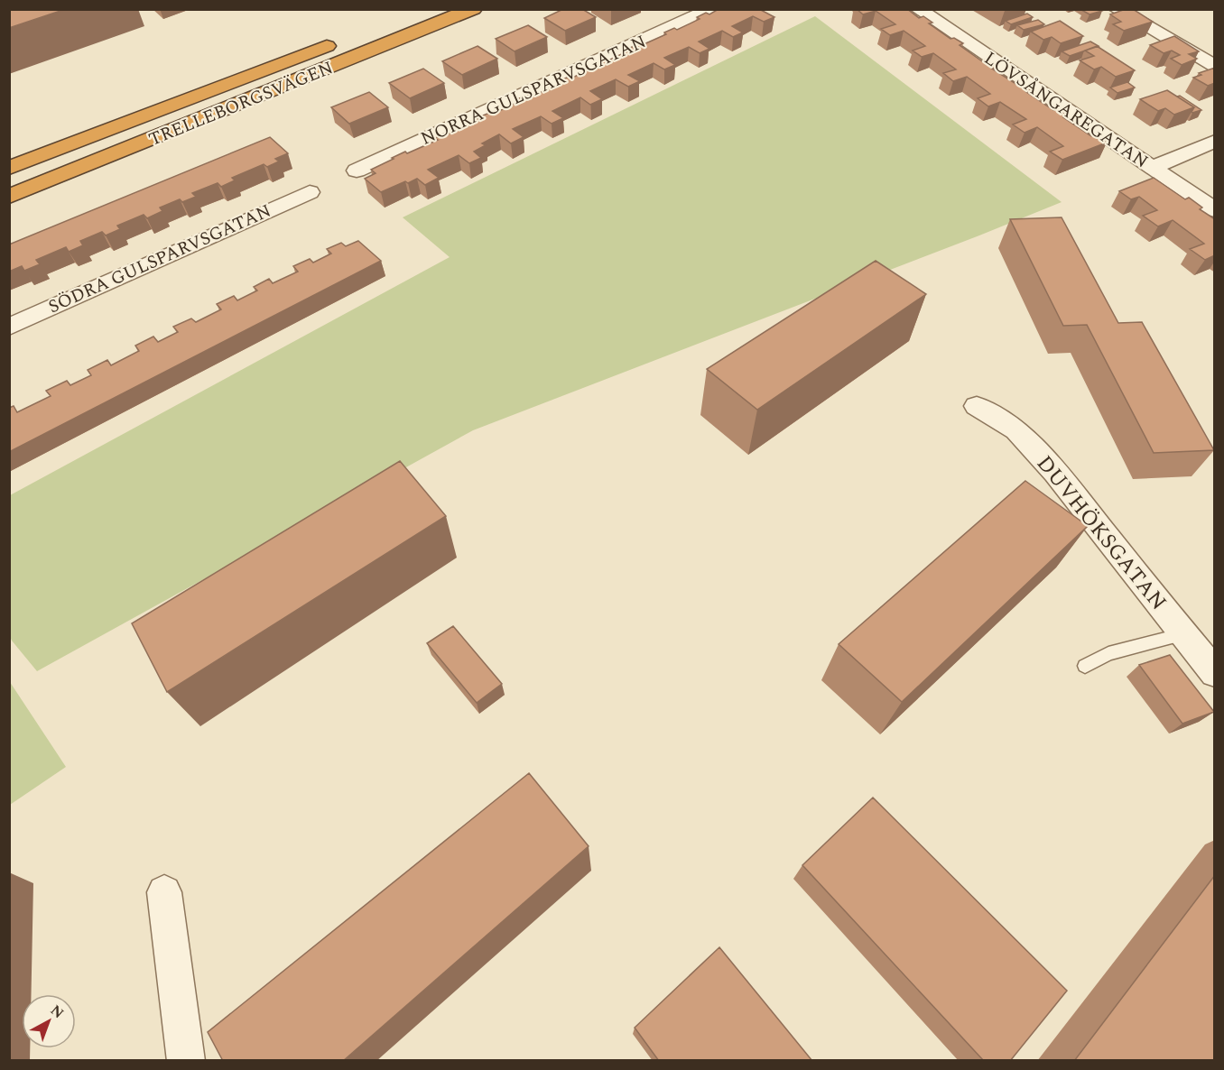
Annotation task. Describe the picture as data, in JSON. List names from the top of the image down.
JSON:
{
  "streets": {
    "highway": ["TRELLEBORGSVÄGEN"],
    "street": [
      "NORRA GULSPARVSGATAN",
      "LÖVSÅNGAREGATAN",
      "SÖDRA GULSPARVSGATAN",
      "DUVHÖKSGATAN"
    ]
  },
  "north": "top right"
}
